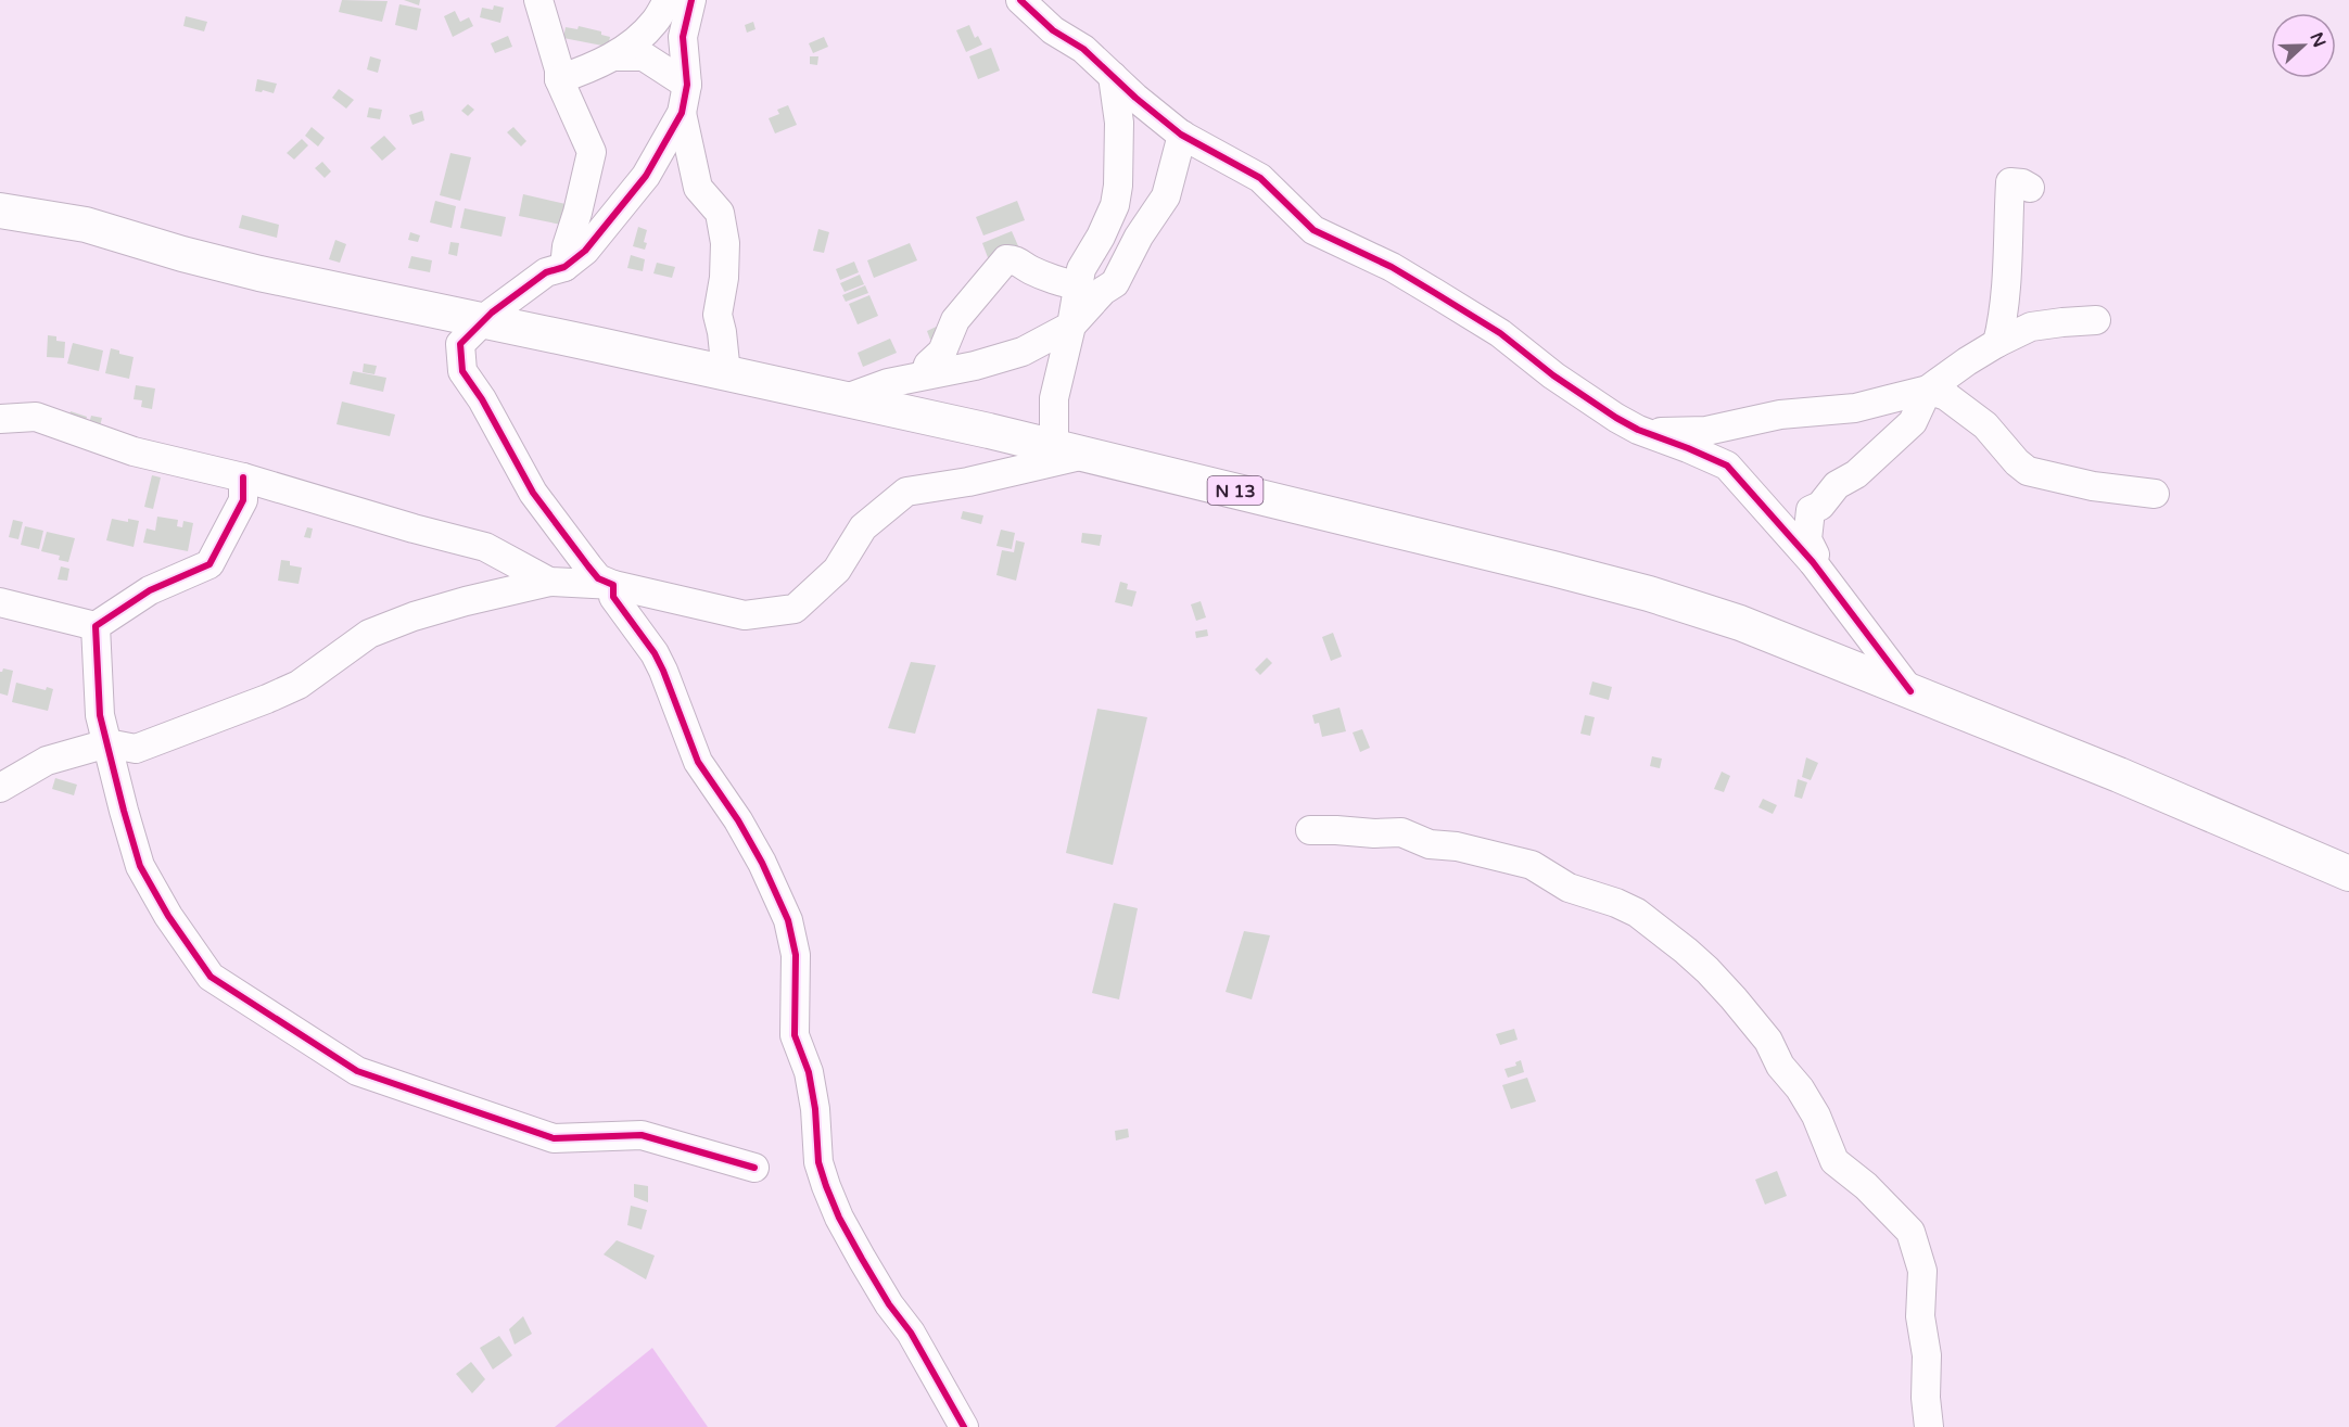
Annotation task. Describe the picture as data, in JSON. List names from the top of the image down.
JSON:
{
  "streets": {
    "main road": ["N 13"]
  },
  "north": "right"
}
